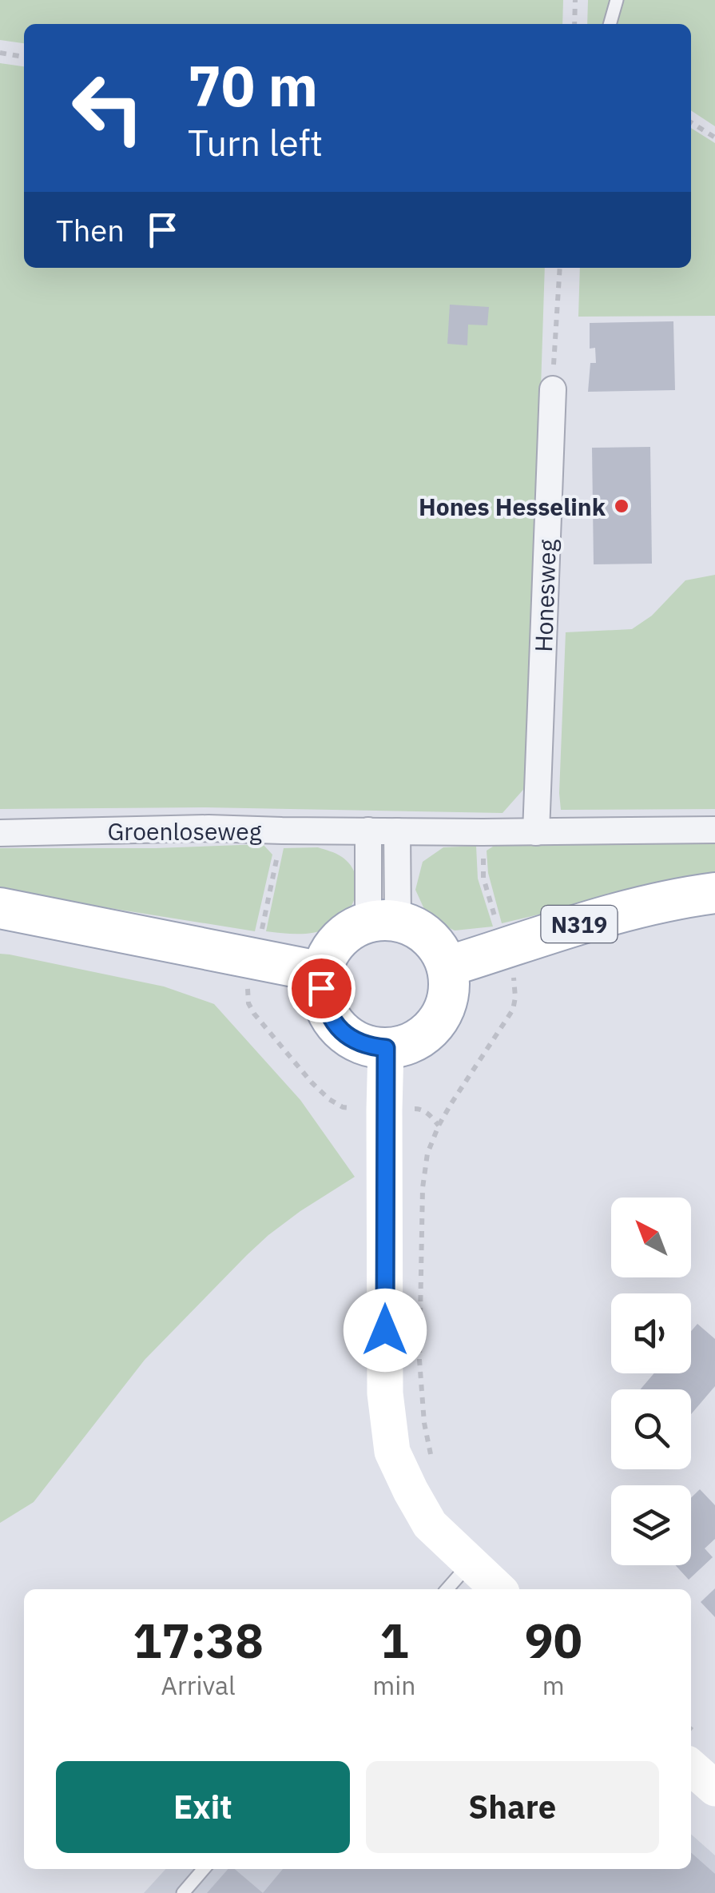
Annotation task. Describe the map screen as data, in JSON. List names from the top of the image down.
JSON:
{
  "streets": {
    "main road": ["N319"],
    "street": ["Honesweg", "Groenloseweg"]
  },
  "crossings": [
    ["Honesweg", "Groenloseweg"]
  ],
  "places": ["Hones Hesselink"],
  "north": "top left",
  "page": {
    "turn": ["70 m", "Turn left"],
    "then": "Then",
    "eta": [
      "17:38",
      "Arrival",
      "1",
      "min",
      "90",
      "m"
    ],
    "buttons": ["Exit", "Share"]
  }
}
